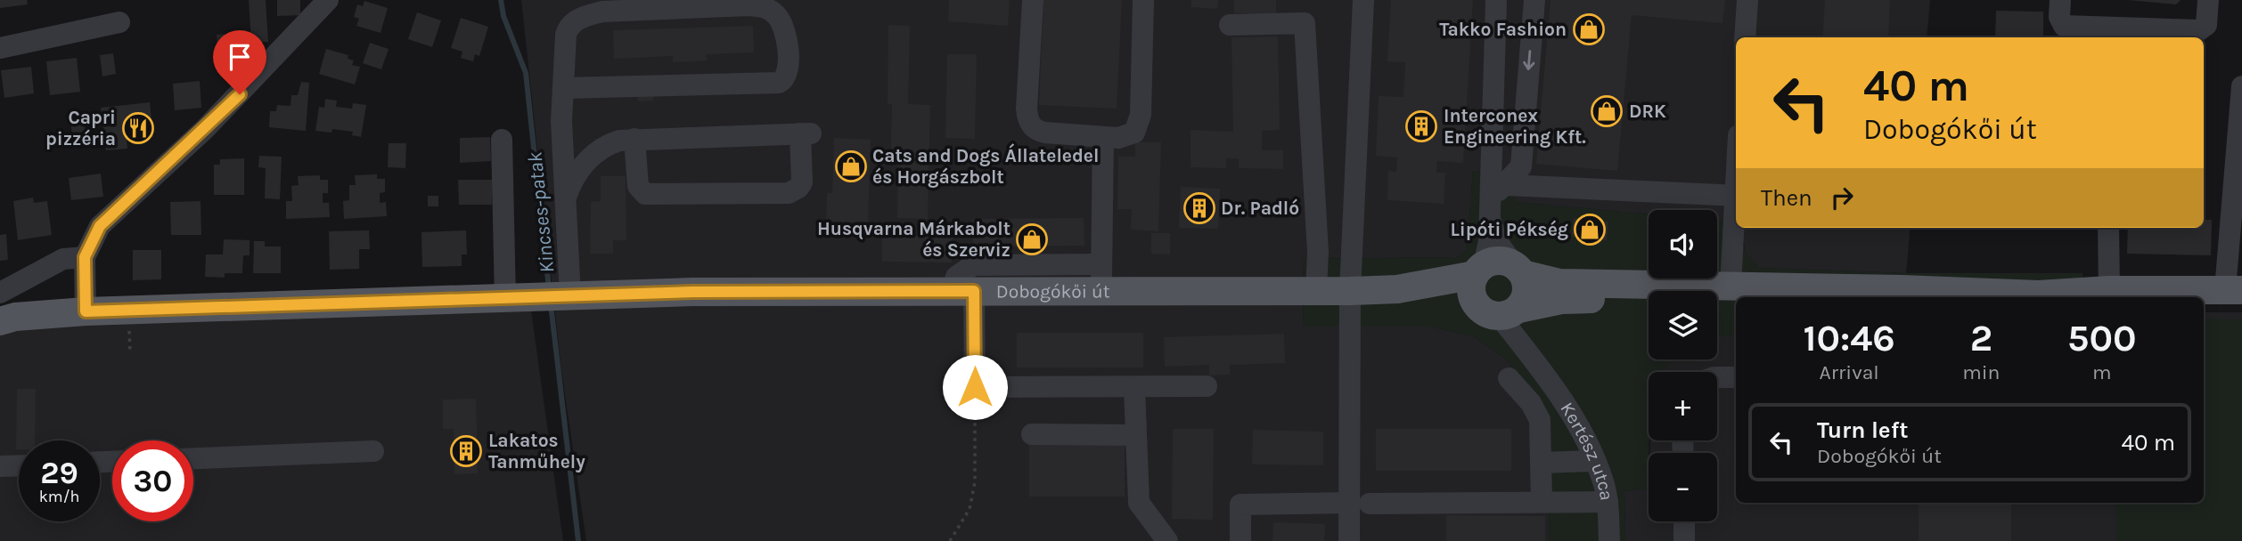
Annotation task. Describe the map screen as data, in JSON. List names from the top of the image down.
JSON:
{
  "streets": {
    "main road": ["Dobogókői út"],
    "street": ["Kertész utca"]
  },
  "crossings": [
    ["Dobogókői út", "Kertész utca"]
  ],
  "water": ["Kincses-patak"],
  "places": {
    "shop": [
      "Takko Fashion",
      "DRK",
      "Cats and Dogs Állateledel és Horgászbolt",
      "Lipóti Pékség",
      "Husqvarna Márkabolt és Szerviz"
    ],
    "building": ["Interconex Engineering Kft.", "Dr. Padló", "Lakatos Tanműhely"],
    "restaurant": ["Capri pizzéria"]
  },
  "page": {
    "turn": ["40 m", "Dobogókői út"],
    "then": "Then",
    "map_buttons": ["+", "−"],
    "eta": [
      "10:46",
      "Arrival",
      "2",
      "min",
      "500",
      "m"
    ],
    "list": [
      {
        "name": "Turn left",
        "note": "Dobogókői út",
        "value": "40 m"
      }
    ],
    "speed": "29 km/h",
    "limit": "30"
  }
}
